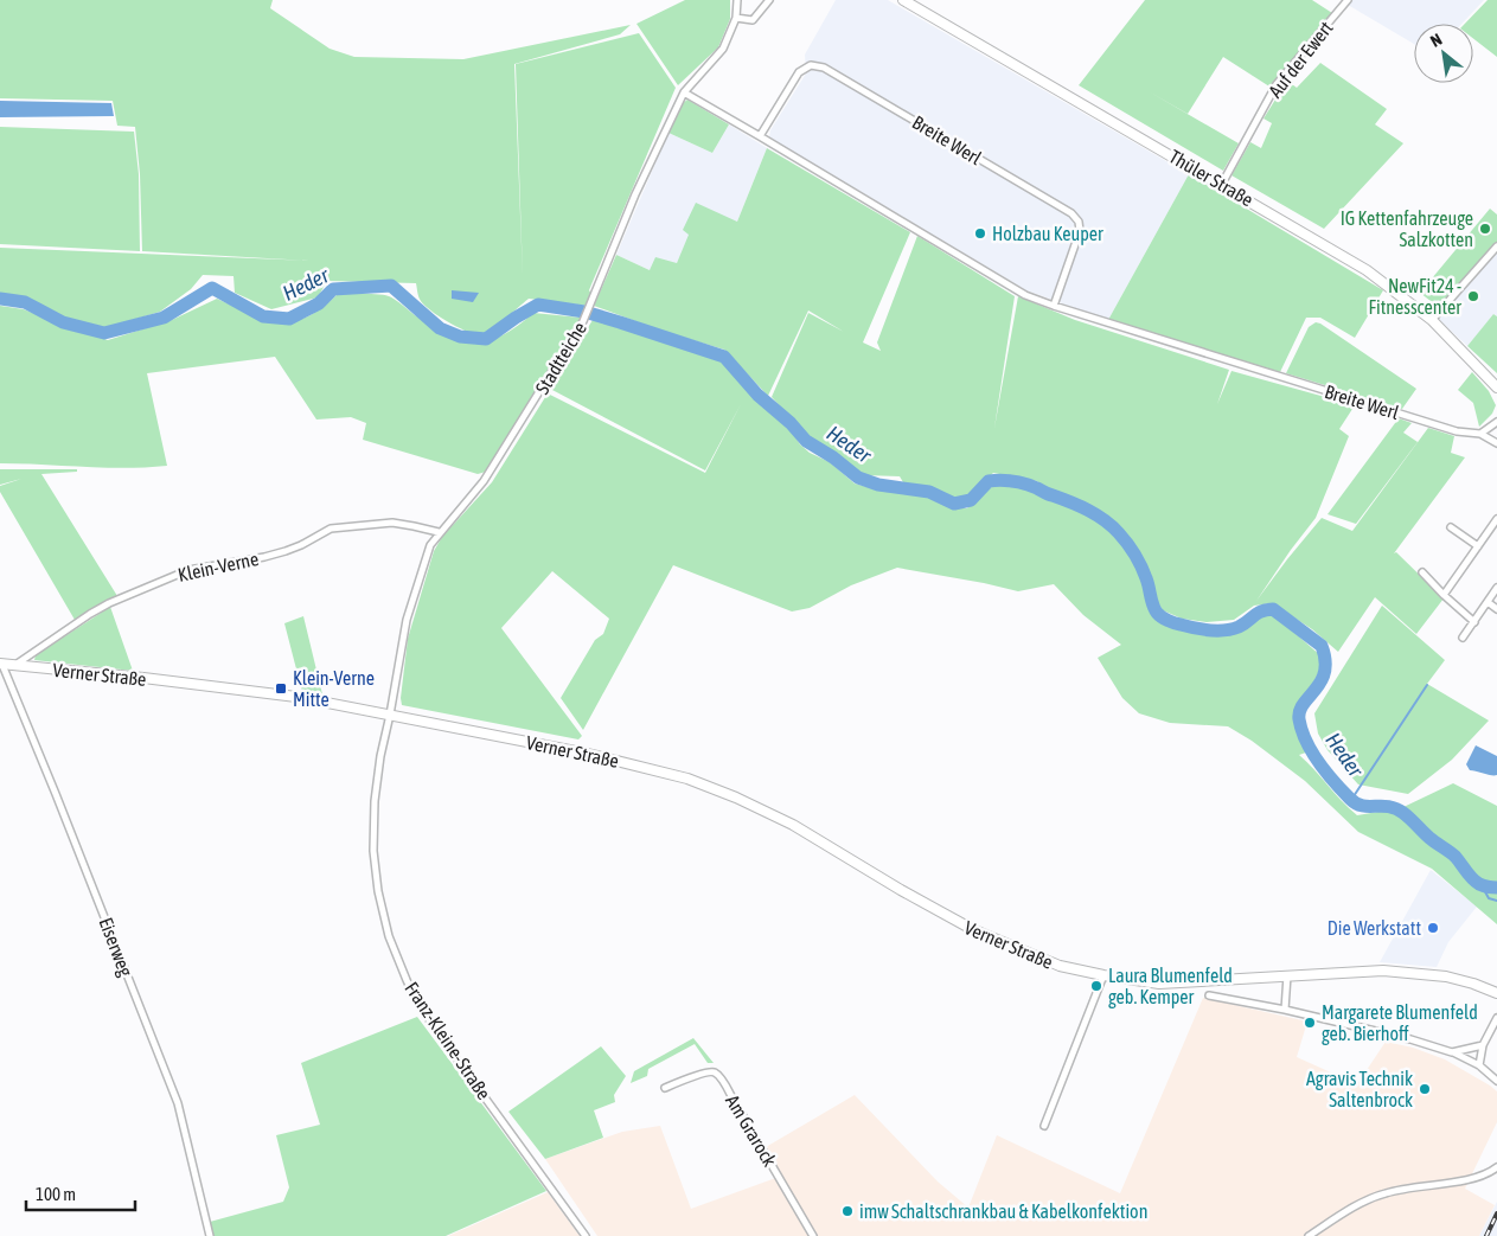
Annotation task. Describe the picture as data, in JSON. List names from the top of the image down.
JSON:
{
  "streets": {
    "main road": ["Thüler Straße", "Verner Straße"],
    "street": [
      "Auf der Ewert",
      "Breite Werl",
      "Stadtteiche",
      "Klein-Verne",
      "Eiserweg",
      "Franz-Kleine-Straße",
      "Am Grarock"
    ]
  },
  "crossings": [
    ["Auf der Ewert", "Thüler Straße"],
    ["Breite Werl", "Stadtteiche"],
    ["Stadtteiche", "Klein-Verne"],
    ["Stadtteiche", "Verner Straße"],
    ["Stadtteiche", "Franz-Kleine-Straße"],
    ["Klein-Verne", "Verner Straße"],
    ["Verner Straße", "Eiserweg"],
    ["Verner Straße", "Franz-Kleine-Straße"]
  ],
  "water": ["Heder"],
  "places": {
    "other": [
      "IG Kettenfahrzeuge Salzkotten",
      "Holzbau Keuper",
      "NewFit24 - Fitnesscenter",
      "Die Werkstatt",
      "Laura Blumenfeld geb. Kemper",
      "Margarete Blumenfeld geb. Bierhoff",
      "Agravis Technik Saltenbrock",
      "imw Schaltschrankbau & Kabelkonfektion"
    ],
    "transit": ["Klein-Verne Mitte"]
  },
  "scale_bar": "100 m",
  "north": "top left"
}
